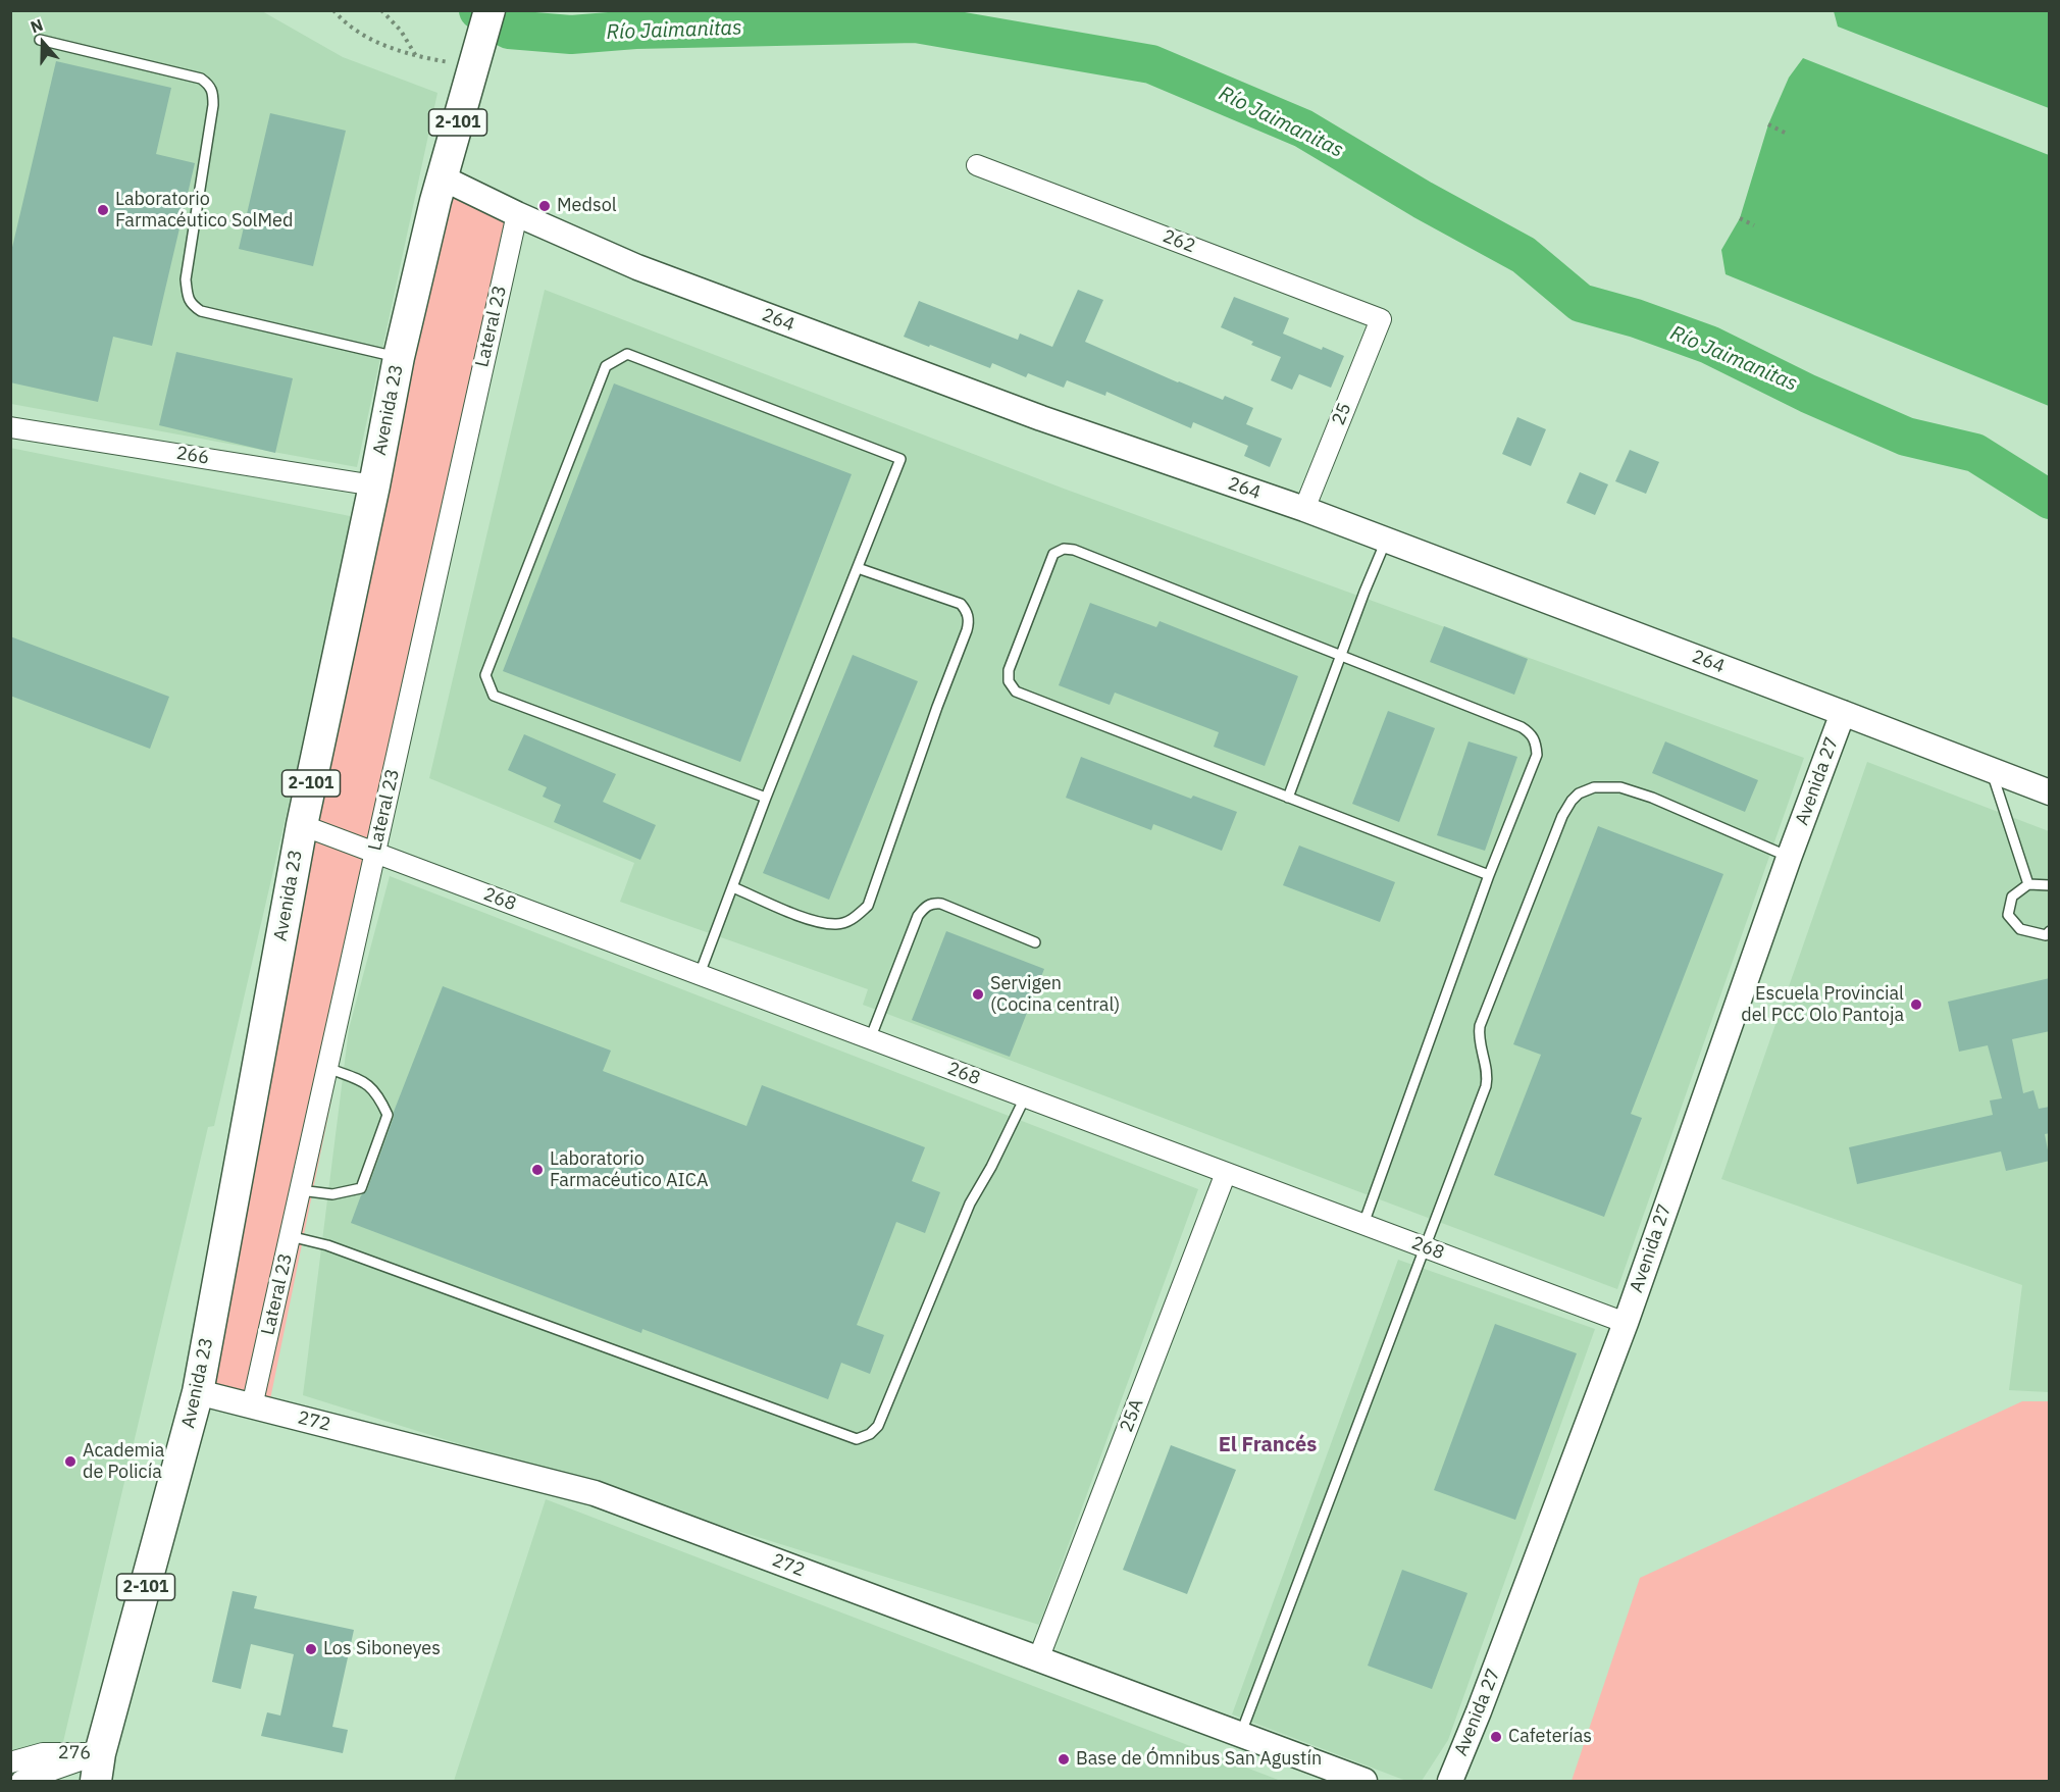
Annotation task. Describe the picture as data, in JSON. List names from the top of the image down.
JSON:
{
  "streets": {
    "main road": ["2-101", "Avenida 23"],
    "street": [
      "262",
      "264",
      "Lateral 23",
      "25",
      "266",
      "Avenida 27",
      "268",
      "25A",
      "272",
      "276"
    ]
  },
  "crossings": [
    ["262", "25"],
    ["264", "Lateral 23"],
    ["264", "Avenida 23"],
    ["264", "25"],
    ["264", "Avenida 27"],
    ["Lateral 23", "268"],
    ["Lateral 23", "272"],
    ["Avenida 23", "266"],
    ["Avenida 23", "268"],
    ["Avenida 23", "272"],
    ["Avenida 23", "276"],
    ["Avenida 27", "268"],
    ["268", "25A"],
    ["25A", "272"]
  ],
  "districts": ["El Francés"],
  "water": ["Río Jaimanitas"],
  "places": [
    "Medsol",
    "Laboratorio Farmacéutico SolMed",
    "Servigen (Cocina central)",
    "Escuela Provincial del PCC Olo Pantoja",
    "Laboratorio Farmacéutico AICA",
    "Academia de Policía",
    "Los Siboneyes",
    "Cafeterías",
    "Base de Ómnibus San Agustín"
  ],
  "north": "top"
}
